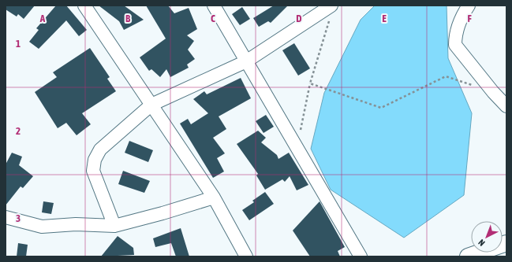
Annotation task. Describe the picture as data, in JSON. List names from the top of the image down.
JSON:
{
  "north": "bottom left",
  "grid": {
    "columns": [
      "A",
      "B",
      "C",
      "D",
      "E",
      "F"
    ],
    "rows": ["1", "2", "3"]
  }
}
